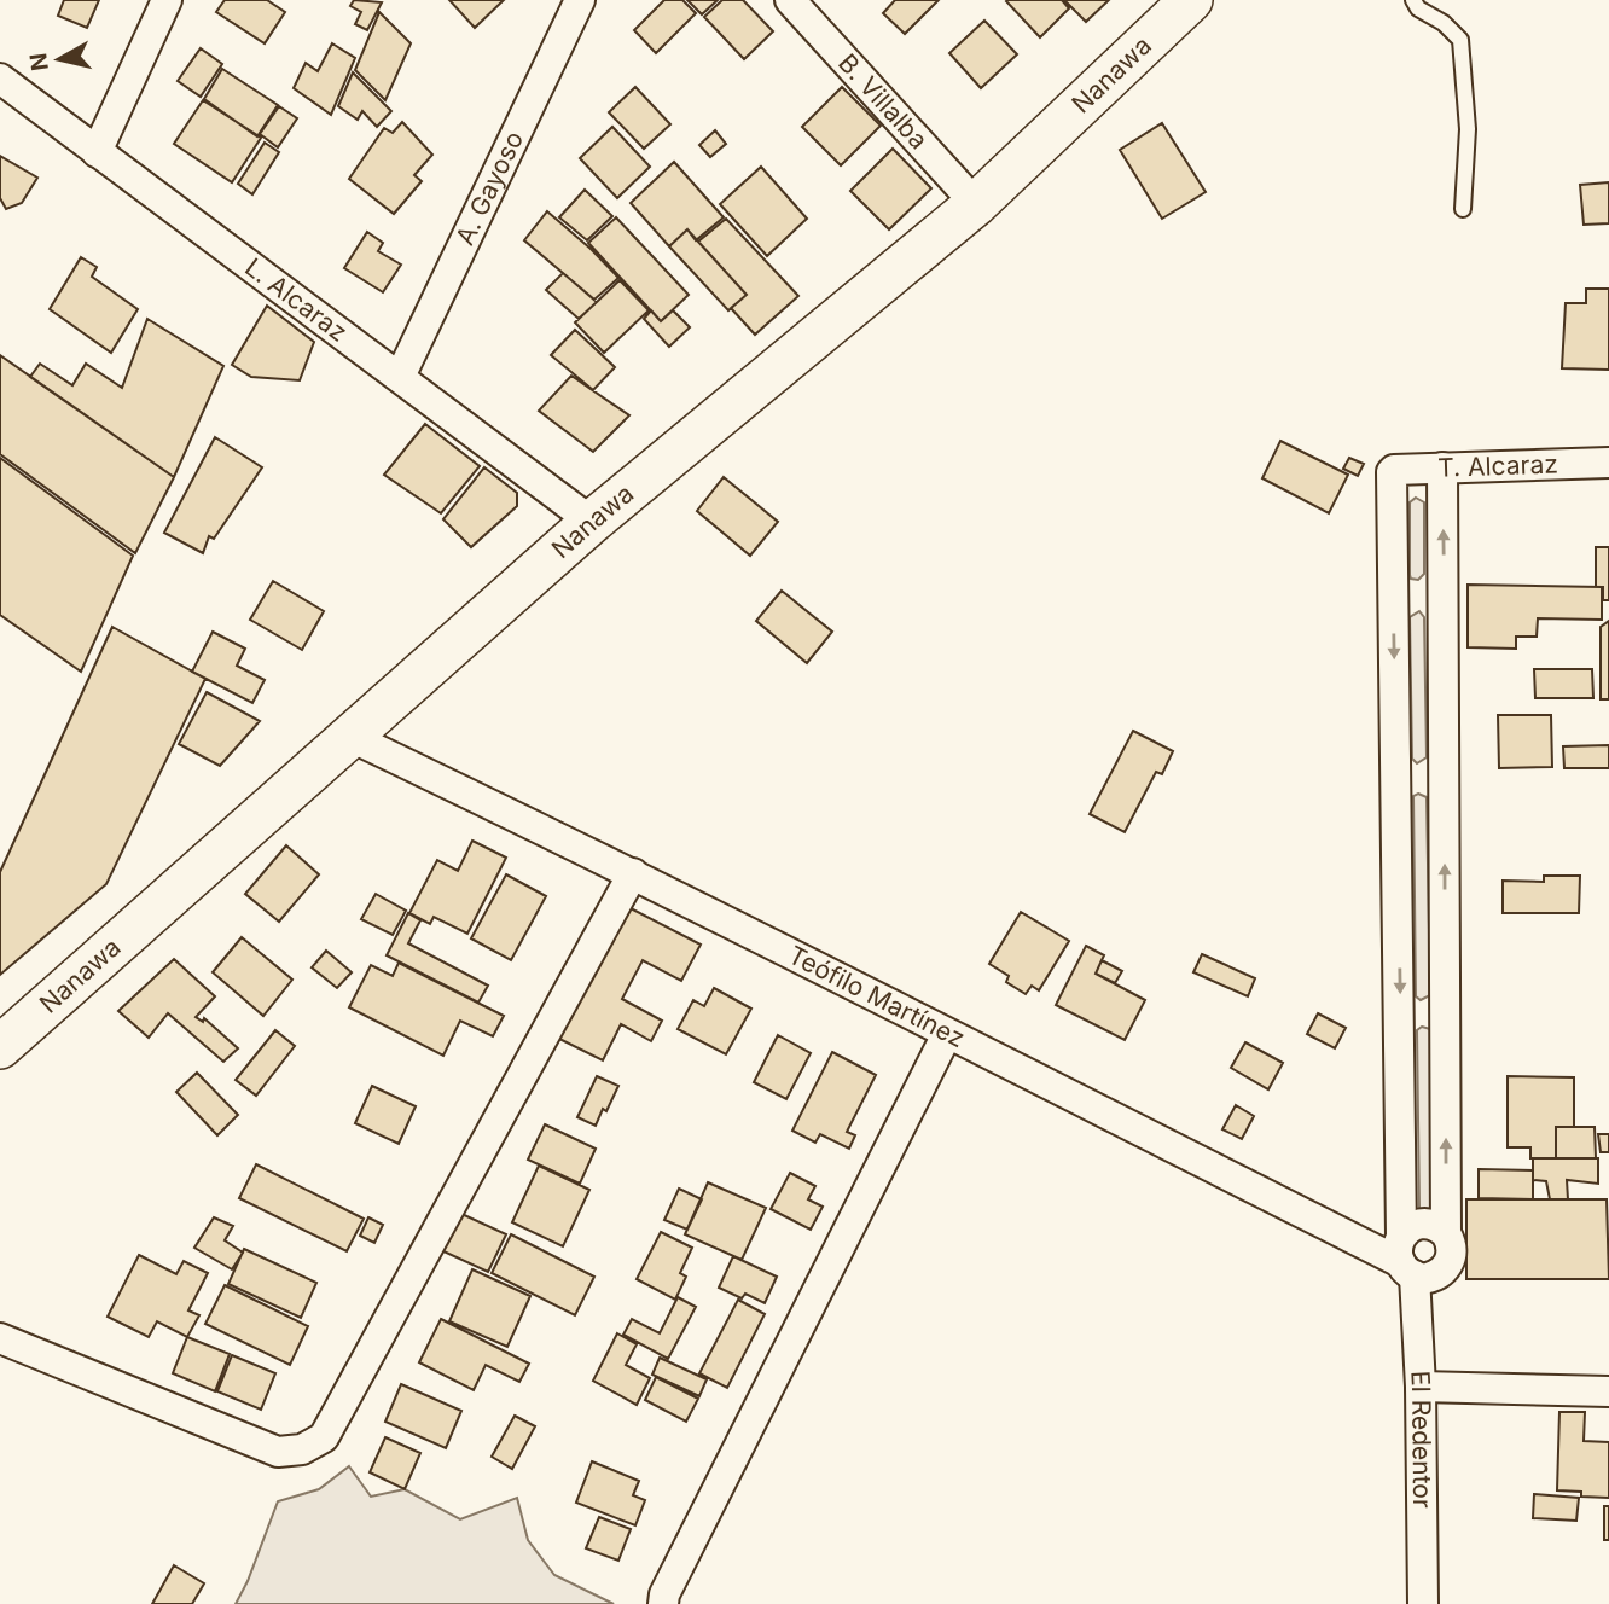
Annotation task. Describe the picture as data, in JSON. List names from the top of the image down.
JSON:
{
  "streets": {
    "street": [
      "Nanawa",
      "B. Villalba",
      "A. Gayoso",
      "L. Alcaraz",
      "T. Alcaraz",
      "Teófilo Martínez",
      "El Redentor"
    ]
  },
  "crossings": [
    ["Nanawa", "B. Villalba"],
    ["Nanawa", "L. Alcaraz"],
    ["Nanawa", "Teófilo Martínez"],
    ["A. Gayoso", "L. Alcaraz"],
    ["T. Alcaraz", "El Redentor"],
    ["Teófilo Martínez", "El Redentor"]
  ],
  "north": "left"
}
